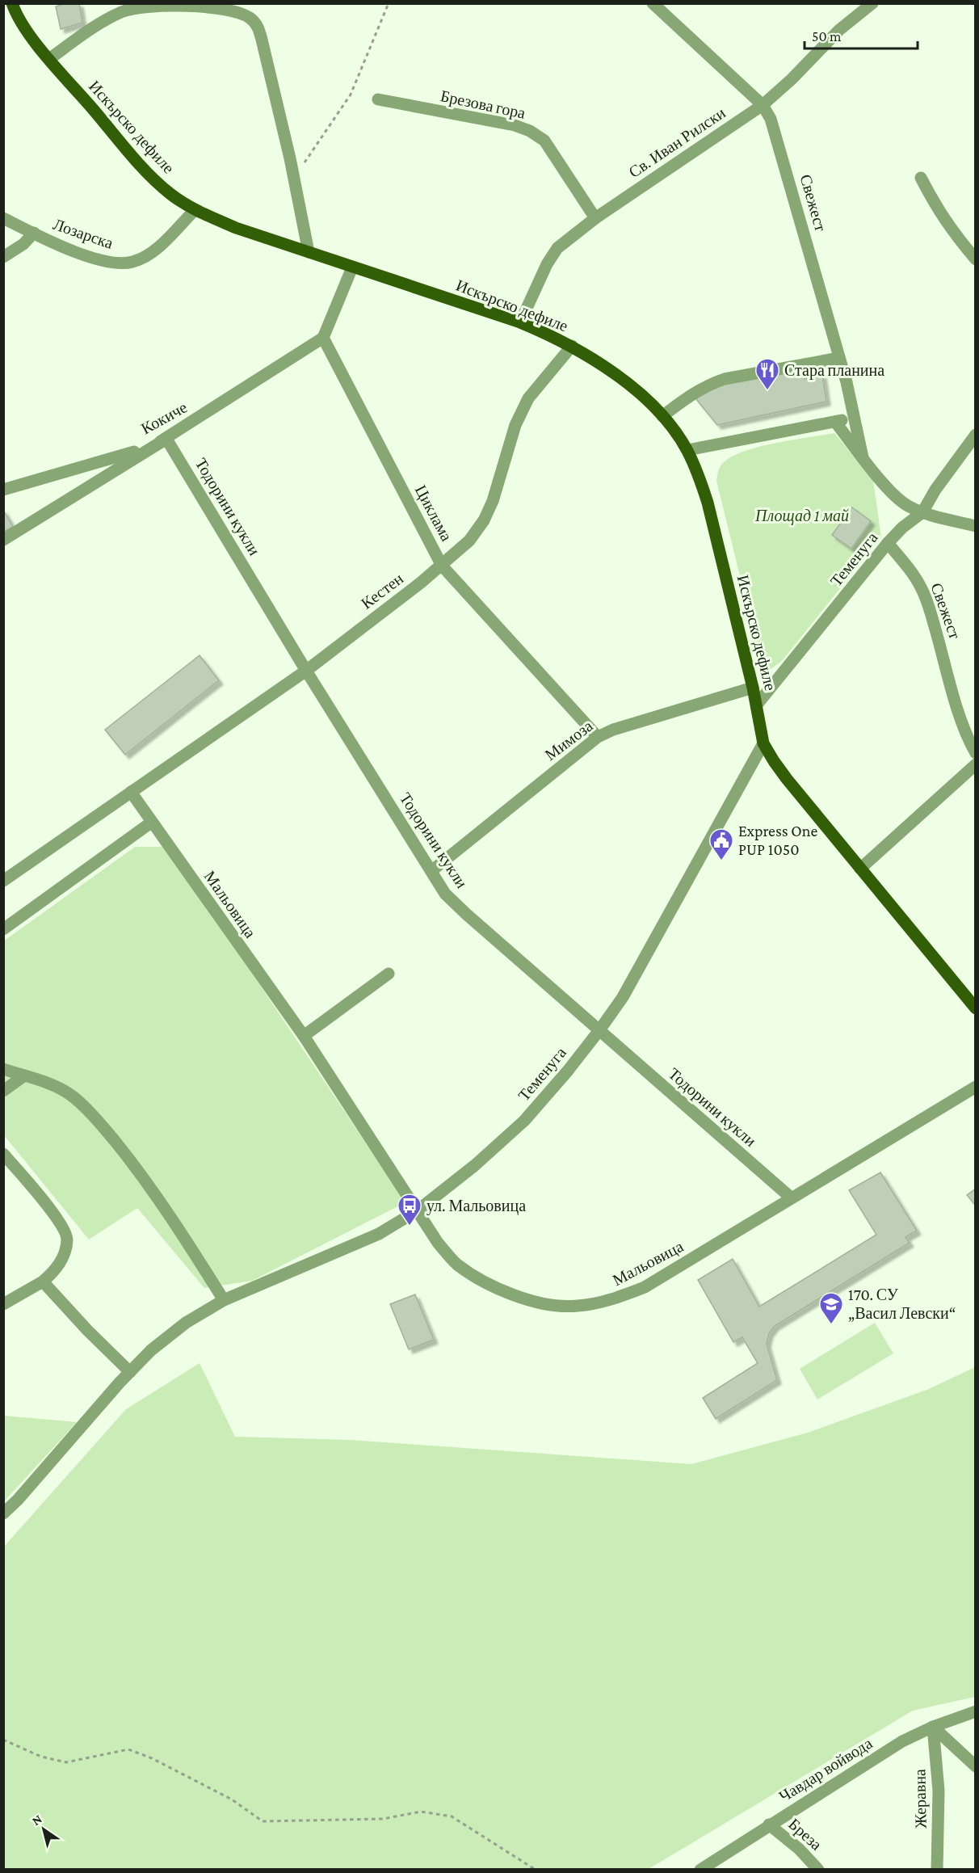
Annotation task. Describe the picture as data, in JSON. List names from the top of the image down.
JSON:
{
  "streets": {
    "main road": ["Искърско дефиле"],
    "street": [
      "Брезова гора",
      "Св. Иван Рилски",
      "Свежест",
      "Лозарска",
      "Кокиче",
      "Тодорини кукли",
      "Циклама",
      "Теменуга",
      "Кестен",
      "Мимоза",
      "Мальовица",
      "Чавдар войвода",
      "Жеравна",
      "Бреза"
    ]
  },
  "crossings": [
    ["Брезова гора", "Св. Иван Рилски"],
    ["Искърско дефиле", "Св. Иван Рилски"],
    ["Искърско дефиле", "Лозарска"],
    ["Искърско дефиле", "Теменуга"],
    ["Искърско дефиле", "Кестен"],
    ["Искърско дефиле", "Мимоза"],
    ["Св. Иван Рилски", "Свежест"],
    ["Свежест", "Теменуга"],
    ["Кокиче", "Тодорини кукли"],
    ["Кокиче", "Циклама"],
    ["Тодорини кукли", "Теменуга"],
    ["Тодорини кукли", "Кестен"],
    ["Тодорини кукли", "Мимоза"],
    ["Тодорини кукли", "Мальовица"],
    ["Циклама", "Кестен"],
    ["Циклама", "Мимоза"],
    ["Теменуга", "Мальовица"],
    ["Кестен", "Мальовица"],
    ["Чавдар войвода", "Жеравна"],
    ["Чавдар войвода", "Бреза"]
  ],
  "parks": ["Площад 1 май"],
  "places": {
    "restaurant": ["Стара планина"],
    "public building": ["Express One PUP 1050"],
    "bus stop": ["ул. Мальовица"],
    "school or university": ["170. СУ „Васил Левски“"]
  },
  "scale_bar": "50 m",
  "north": "top left"
}
